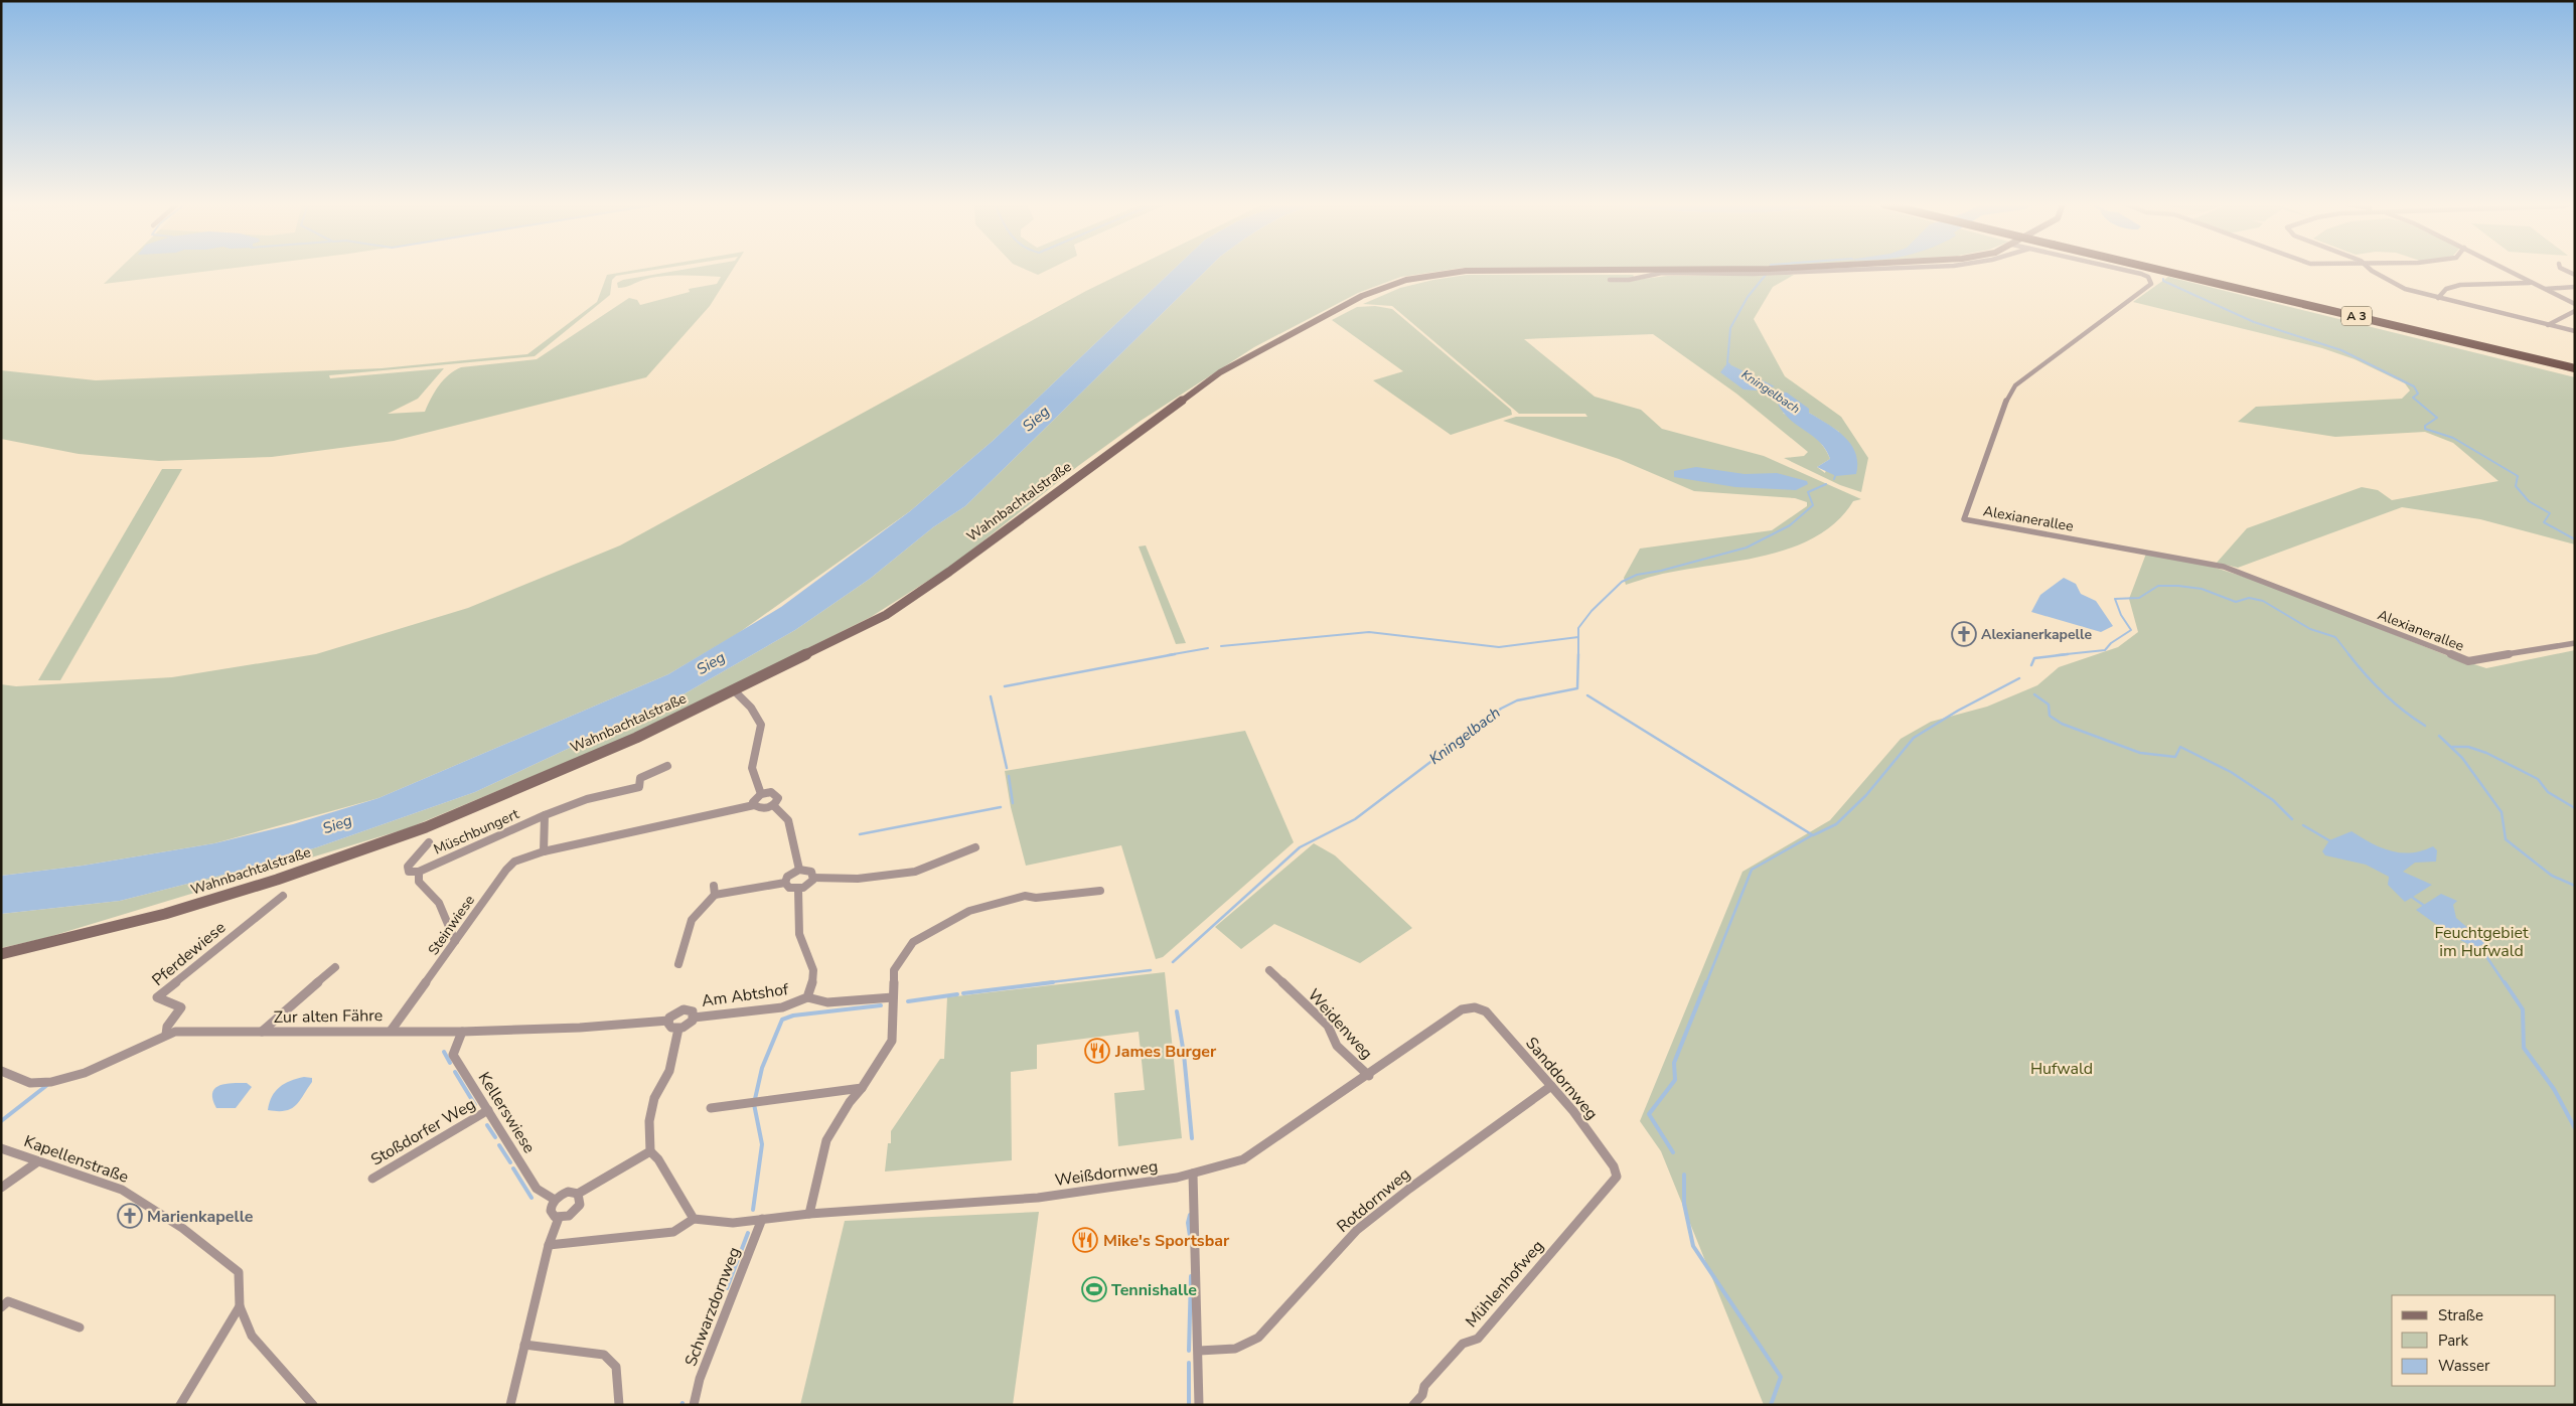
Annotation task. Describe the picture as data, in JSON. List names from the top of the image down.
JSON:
{
  "streets": {
    "highway": ["A 3"],
    "main road": ["Wahnbachtalstraße"],
    "street": [
      "Alexianerallee",
      "Müschbungert",
      "Steinwiese",
      "Pferdewiese",
      "Am Abtshof",
      "Zur alten Fähre",
      "Weidenweg",
      "Sanddornweg",
      "Kellerswiese",
      "Stoßdorfer Weg",
      "Kapellenstraße",
      "Weißdornweg",
      "Rotdornweg",
      "Mühlenhofweg",
      "Schwarzdornweg"
    ]
  },
  "crossings": [
    ["Müschbungert", "Steinwiese"],
    ["Steinwiese", "Zur alten Fähre"],
    ["Pferdewiese", "Zur alten Fähre"],
    ["Am Abtshof", "Zur alten Fähre"],
    ["Zur alten Fähre", "Kellerswiese"],
    ["Weidenweg", "Weißdornweg"],
    ["Sanddornweg", "Weißdornweg"],
    ["Sanddornweg", "Rotdornweg"],
    ["Sanddornweg", "Mühlenhofweg"],
    ["Kellerswiese", "Stoßdorfer Weg"],
    ["Weißdornweg", "Schwarzdornweg"]
  ],
  "water": ["Kningelbach", "Sieg"],
  "parks": ["Feuchtgebiet im Hufwald", "Hufwald"],
  "places": {
    "church": ["Alexianerkapelle", "Marienkapelle"],
    "restaurant": ["James Burger", "Mike's Sportsbar"],
    "sports": ["Tennishalle"]
  },
  "legend": ["Straße", "Park", "Wasser"]
}
